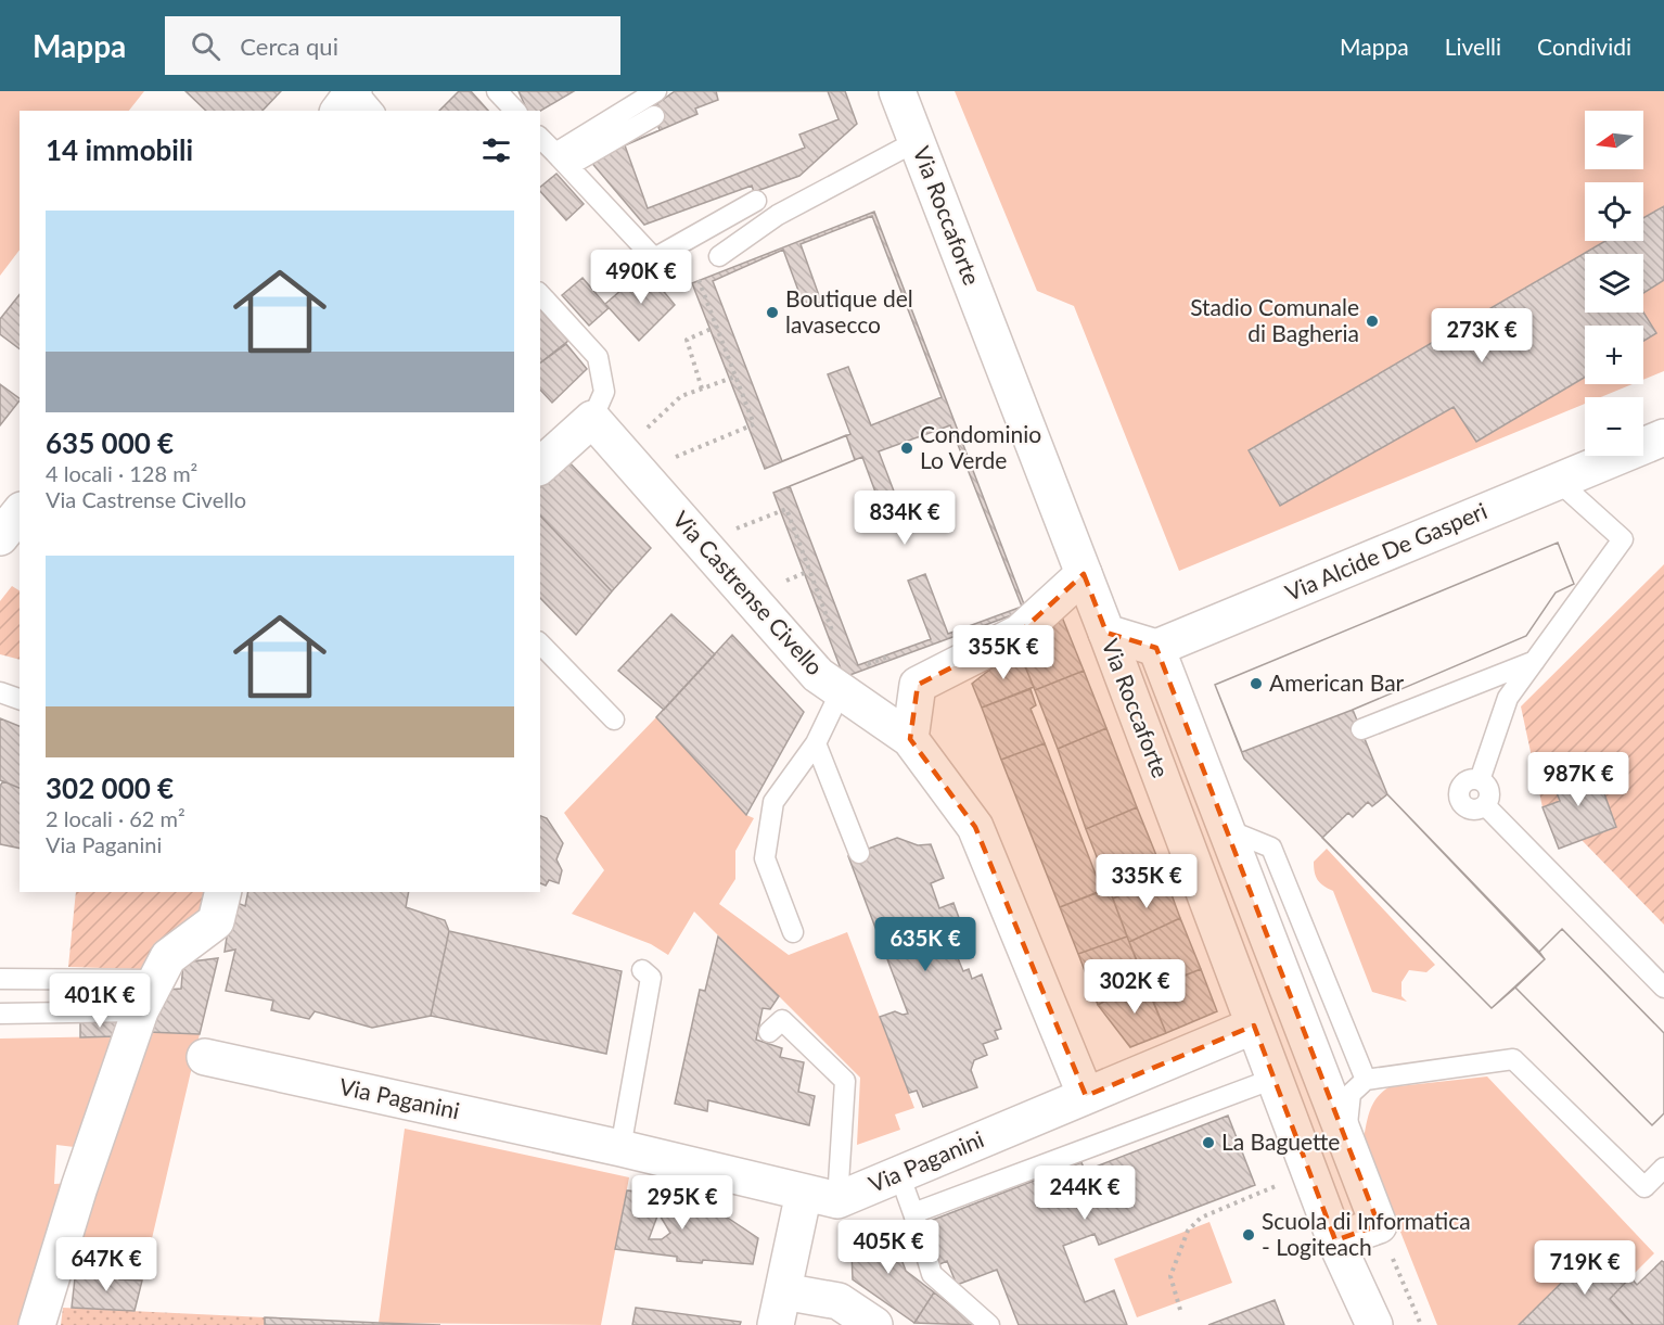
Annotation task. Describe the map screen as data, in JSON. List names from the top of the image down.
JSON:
{
  "streets": {
    "street": [
      "Via Roccaforte",
      "Via Alcide De Gasperi",
      "Via Castrense Civello",
      "Via Paganini"
    ]
  },
  "crossings": [
    ["Via Roccaforte", "Via Paganini"],
    ["Via Castrense Civello", "Via Paganini"]
  ],
  "places": [
    "Boutique del lavasecco",
    "Stadio Comunale di Bagheria",
    "Condominio Lo Verde",
    "American Bar",
    "La Baguette",
    "Scuola di Informatica - Logiteach"
  ],
  "north": "left",
  "page": {
    "header": "Mappa",
    "search": "Cerca qui",
    "nav": ["Mappa", "Livelli", "Condividi"],
    "map_buttons": ["+", "−"],
    "heading": "14 immobili",
    "list": [
      {
        "name": "635 000 €",
        "note": "4 locali · 128 m² · Via Castrense Civello"
      },
      {
        "name": "302 000 €",
        "note": "2 locali · 62 m² · Via Paganini"
      }
    ],
    "price": [
      "490K €",
      "273K €",
      "834K €",
      "355K €",
      "987K €",
      "335K €",
      "635K €",
      "302K €",
      "401K €",
      "244K €",
      "295K €",
      "405K €",
      "647K €",
      "719K €"
    ]
  }
}
